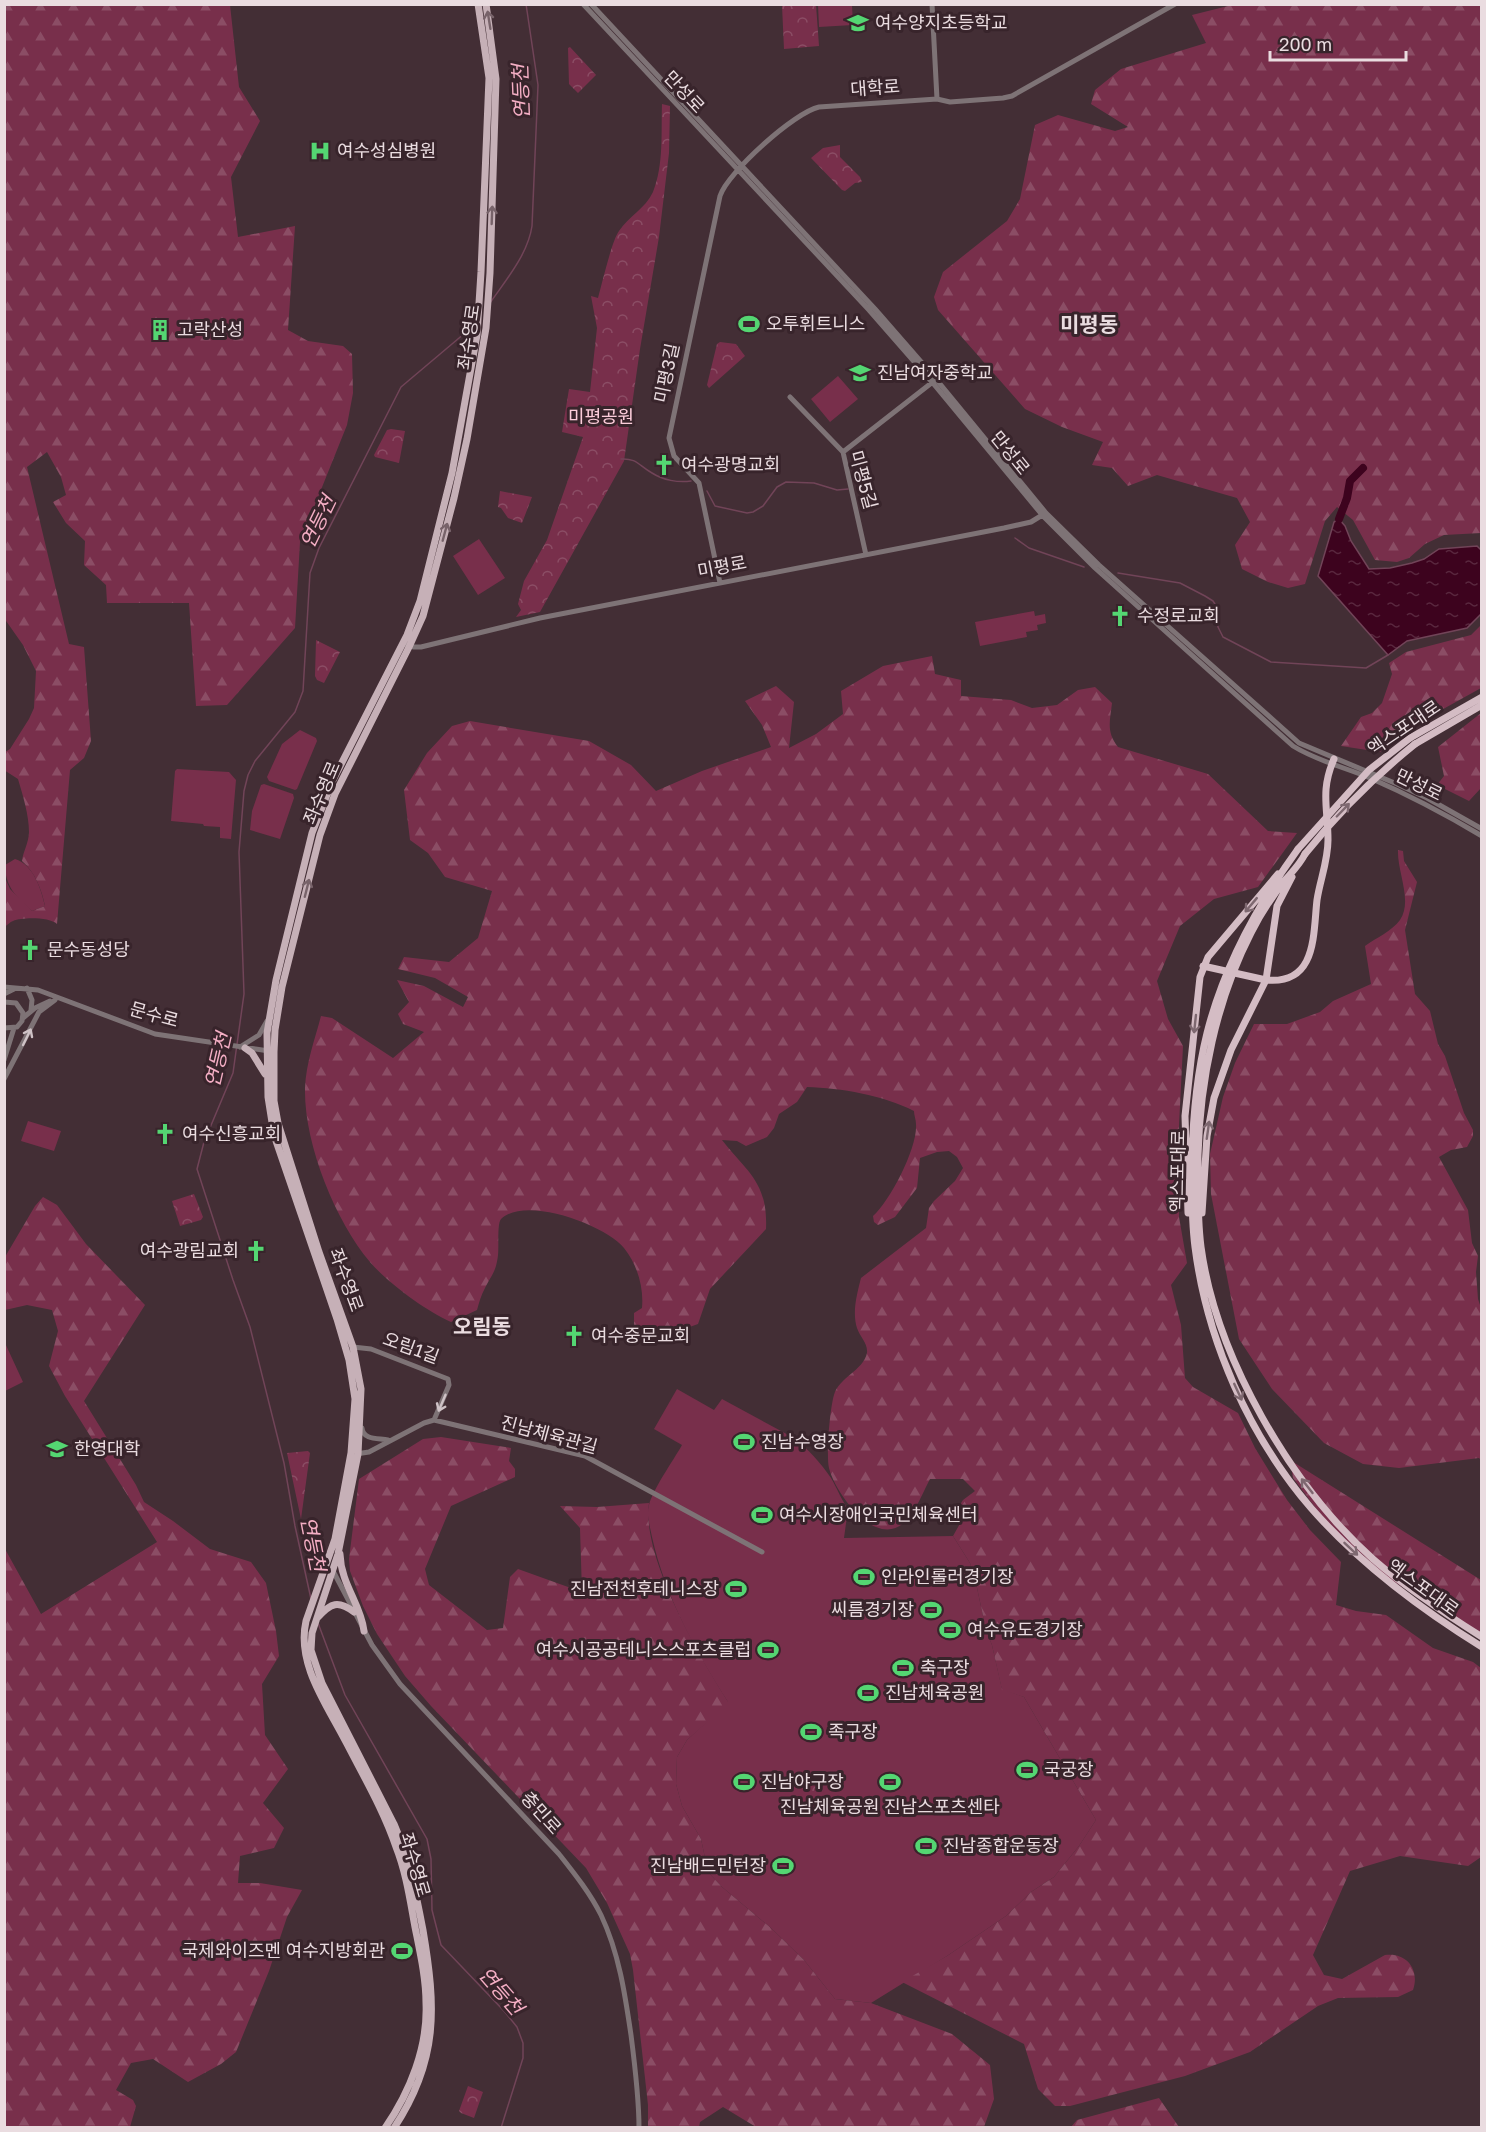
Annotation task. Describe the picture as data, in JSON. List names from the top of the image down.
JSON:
{
  "streets": {
    "highway": ["엑스포대로"],
    "main road": ["좌수영로"],
    "street": [
      "대학로",
      "만성로",
      "미평3길",
      "미평5길",
      "미평로",
      "문수로",
      "오림1길",
      "진남체육관길",
      "충민로"
    ]
  },
  "crossings": [
    ["대학로", "만성로"],
    ["대학로", "미평3길"],
    ["만성로", "미평3길"],
    ["만성로", "미평로"],
    ["좌수영로", "미평로"],
    ["좌수영로", "오림1길"],
    ["좌수영로", "충민로"],
    ["미평3길", "미평로"],
    ["미평5길", "미평로"],
    ["오림1길", "진남체육관길"]
  ],
  "districts": ["미평동", "오림동"],
  "water": ["연등천"],
  "parks": ["미평공원"],
  "places": {
    "school or university": ["여수양지초등학교", "진남여자중학교", "한영대학"],
    "hospital": ["여수성심병원"],
    "sports": [
      "오투휘트니스",
      "진남수영장",
      "여수시장애인국민체육센터",
      "인라인롤러경기장",
      "진남전천후테니스장",
      "씨름경기장",
      "여수유도경기장",
      "여수시공공테니스스포츠클럽",
      "축구장",
      "진남체육공원",
      "족구장",
      "국궁장",
      "진남야구장",
      "진남체육공원 진남스포츠센타",
      "진남종합운동장",
      "진남배드민턴장",
      "국제와이즈멘 여수지방회관"
    ],
    "building": ["고락산성"],
    "church": [
      "여수광명교회",
      "수정로교회",
      "문수동성당",
      "여수신흥교회",
      "여수광림교회",
      "여수중문교회"
    ]
  },
  "scale_bar": "200 m"
}
